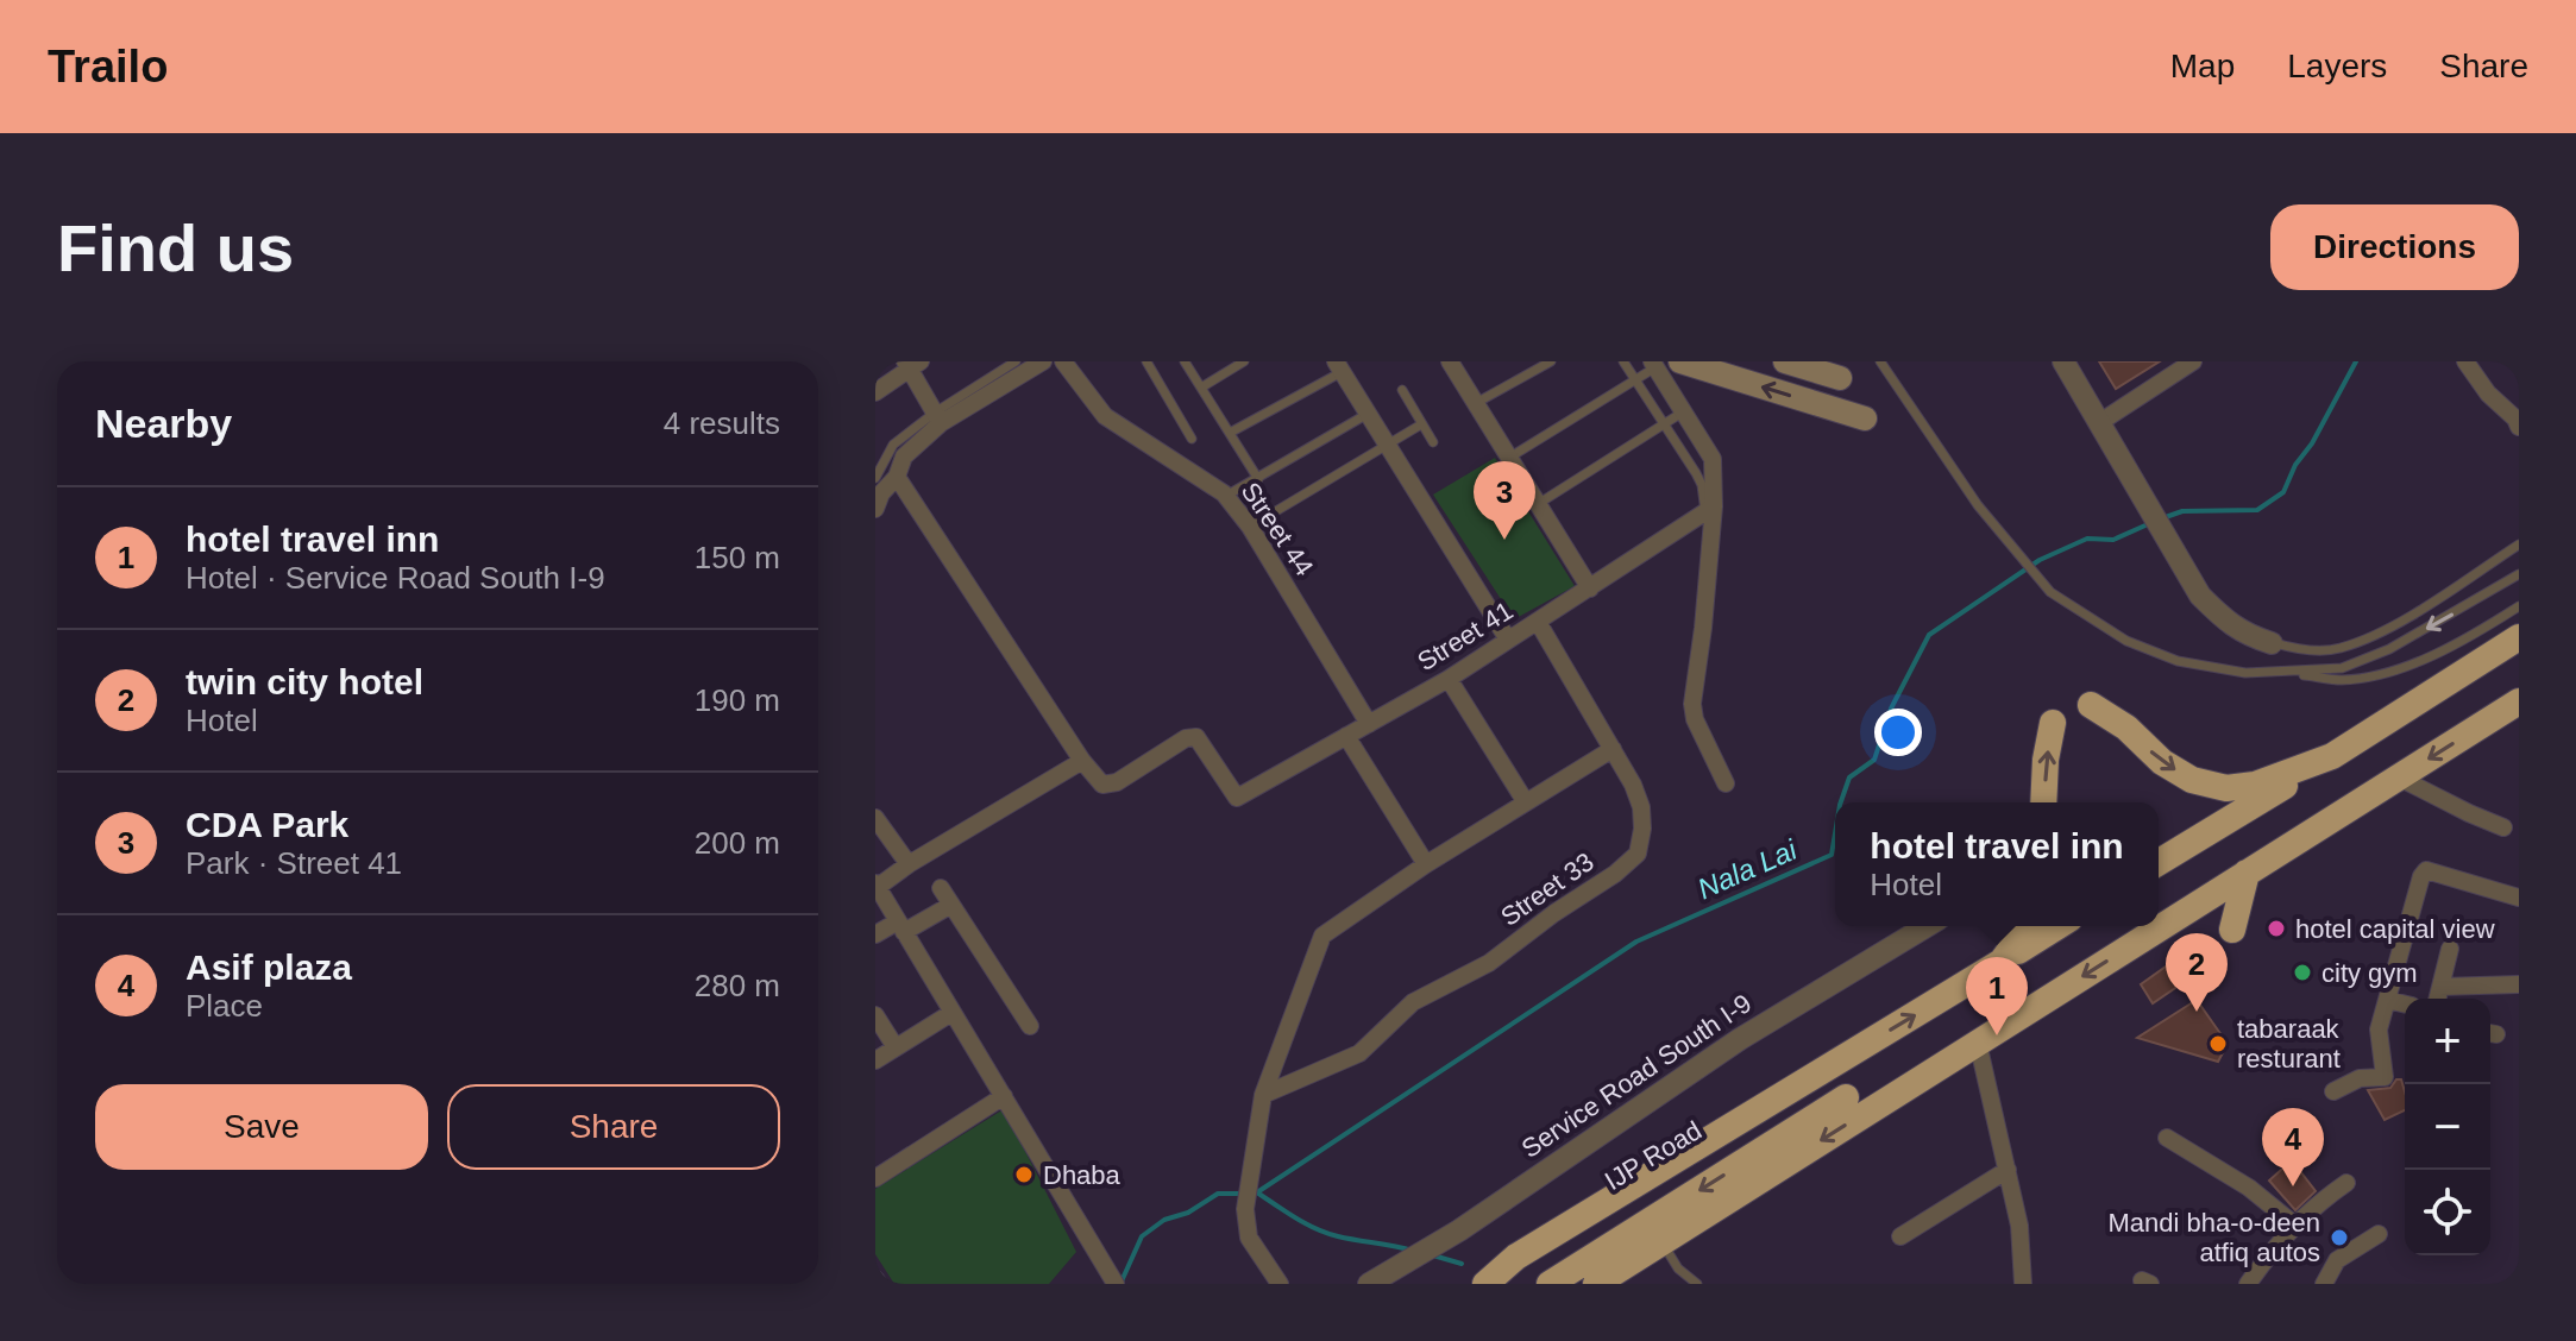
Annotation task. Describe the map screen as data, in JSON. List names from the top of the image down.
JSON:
{
  "streets": {
    "highway": ["IJP Road"],
    "street": [
      "Street 44",
      "Street 41",
      "Street 33",
      "Service Road South I-9"
    ]
  },
  "crossings": [
    ["Street 44", "Street 41"],
    ["Street 41", "Street 33"]
  ],
  "water": ["Nala Lai"],
  "places": [
    "hotel capital view",
    "city gym",
    "tabaraak resturant",
    "Dhaba",
    "Mandi bha-o-deen atfiq autos"
  ],
  "page": {
    "header": "Trailo",
    "nav": ["Map", "Layers", "Share"],
    "buttons": [
      "Directions",
      ["Save", "Share"]
    ],
    "title": "Find us",
    "heading": ["Nearby", "4 results"],
    "pins": [
      "3",
      "2",
      "1",
      "4"
    ],
    "list": [
      {
        "mark": "1",
        "name": "hotel travel inn",
        "note": "Hotel · Service Road South I-9",
        "value": "150 m"
      },
      {
        "mark": "2",
        "name": "twin city hotel",
        "note": "Hotel",
        "value": "190 m"
      },
      {
        "mark": "3",
        "name": "CDA Park",
        "note": "Park · Street 41",
        "value": "200 m"
      },
      {
        "mark": "4",
        "name": "Asif plaza",
        "note": "Place",
        "value": "280 m"
      }
    ],
    "popup": ["hotel travel inn", "Hotel"],
    "map_buttons": ["+", "−"]
  }
}
